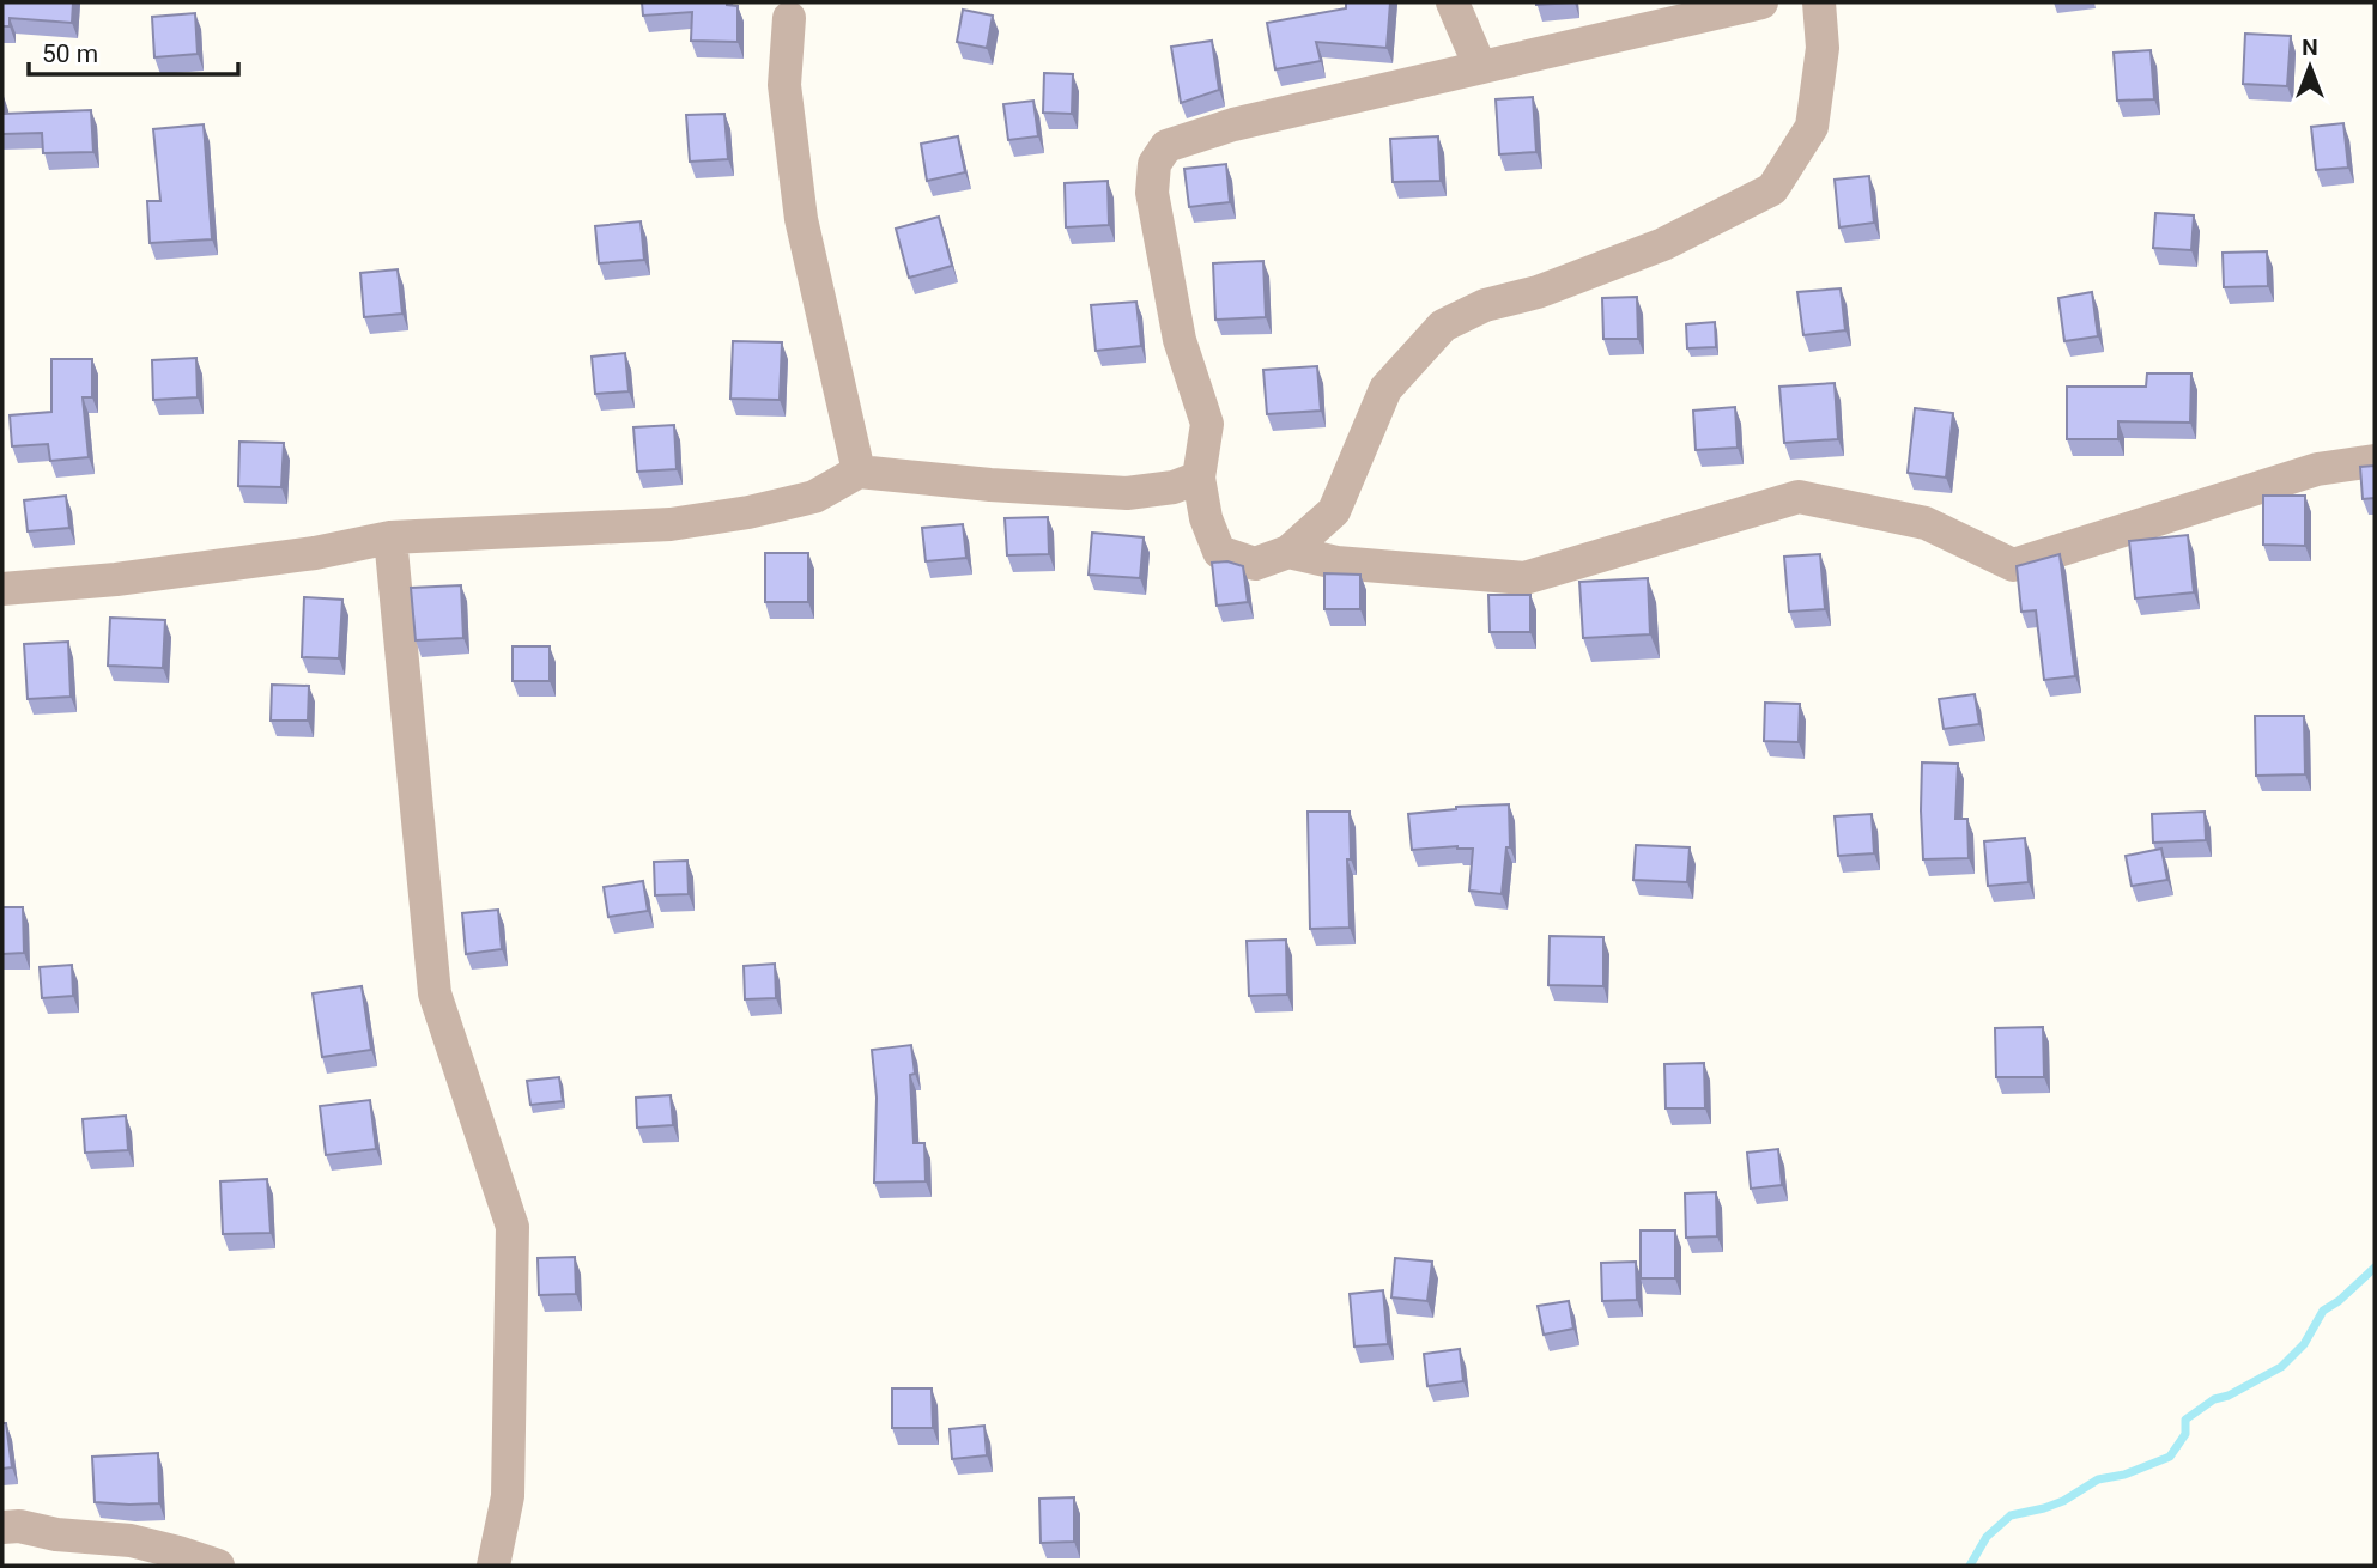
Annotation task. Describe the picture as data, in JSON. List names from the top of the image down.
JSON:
{
  "scale_bar": "50 m",
  "north": "top"
}
